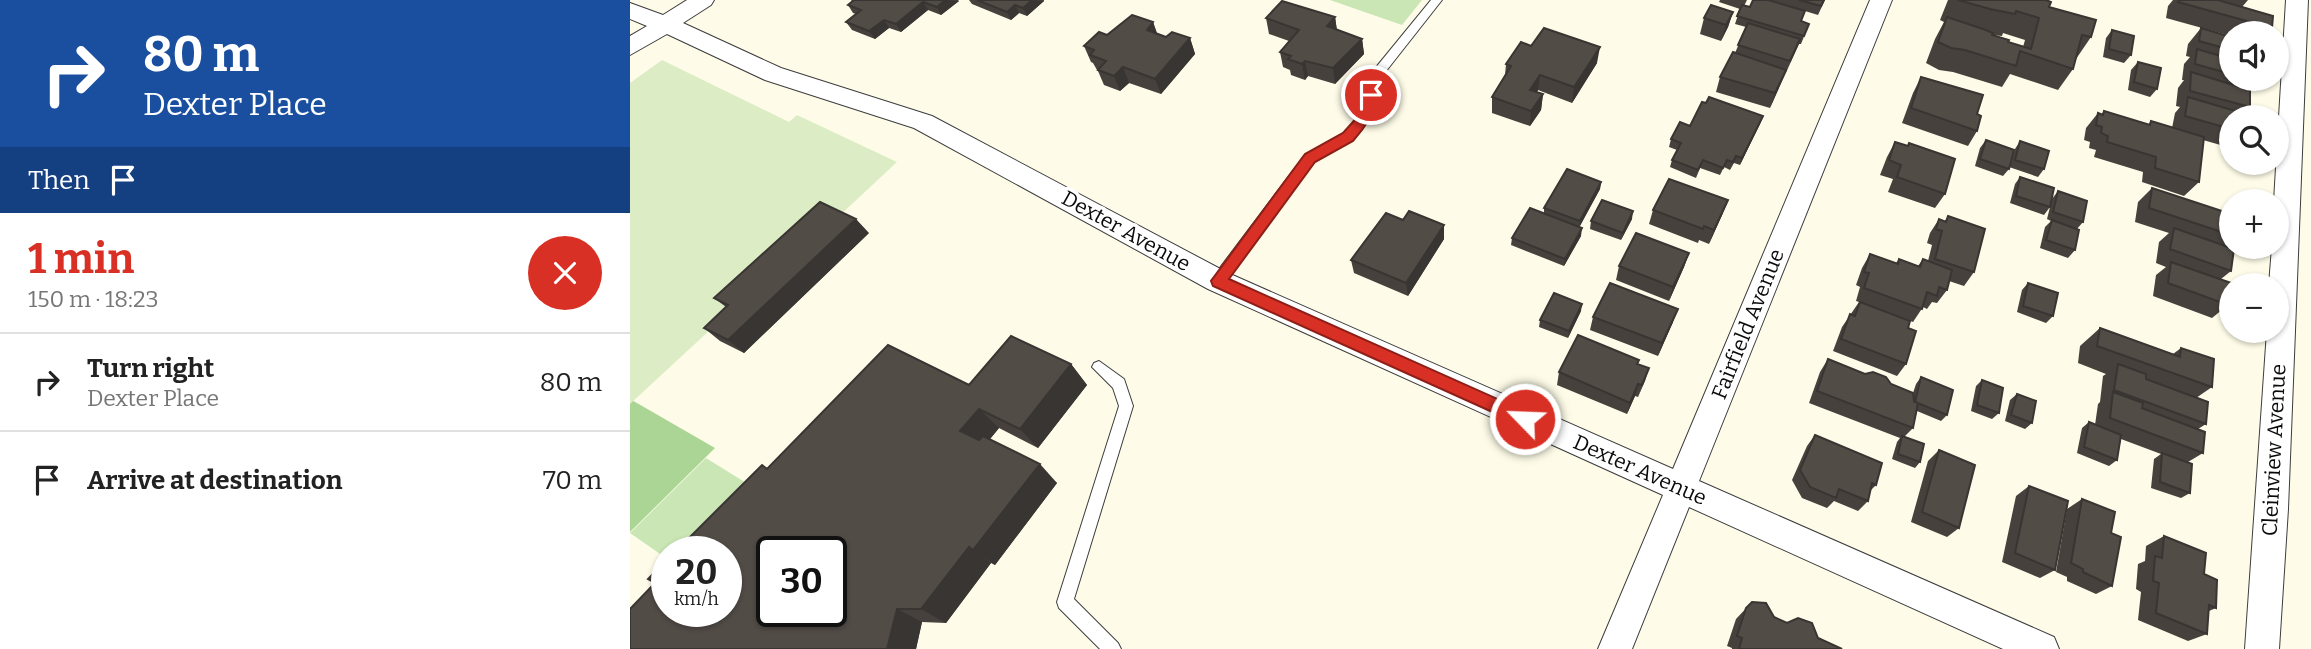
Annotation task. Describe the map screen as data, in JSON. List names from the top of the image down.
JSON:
{
  "streets": {
    "street": ["Dexter Avenue", "Fairfield Avenue", "Cleinview Avenue"]
  },
  "crossings": [
    ["Dexter Avenue", "Fairfield Avenue"]
  ],
  "page": {
    "turn": ["80 m", "Dexter Place"],
    "map_buttons": ["+", "−"],
    "then": "Then",
    "heading": ["1 min", "150 m · 18:23"],
    "list": [
      {
        "name": "Turn right",
        "note": "Dexter Place",
        "value": "80 m"
      },
      {
        "name": "Arrive at destination",
        "value": "70 m"
      }
    ],
    "speed": "20 km/h",
    "limit": "30"
  }
}
